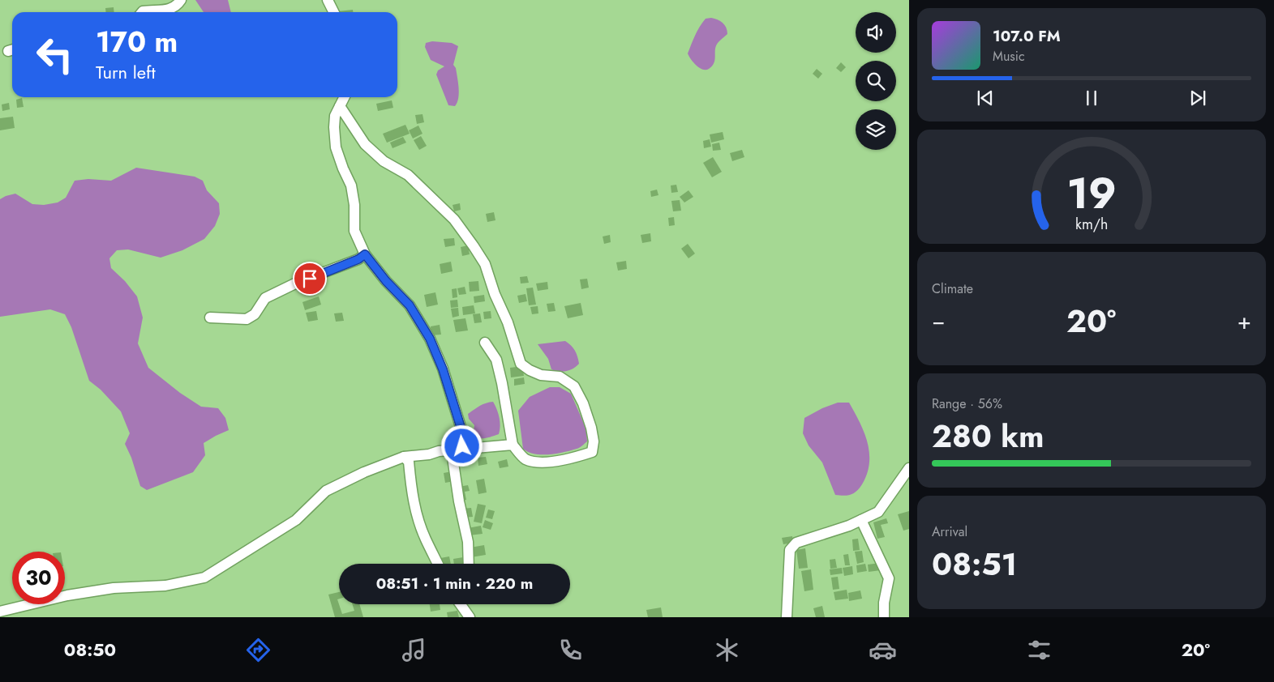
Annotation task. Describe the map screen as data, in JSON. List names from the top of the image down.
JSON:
{
  "page": {
    "turn": ["170 m", "Turn left"],
    "song": ["107.0 FM", "Music"],
    "tile": [
      "Climate",
      ["Range · 56%", "280 km"],
      ["Arrival", "08:51"]
    ],
    "heat": ["−", "20°", "+"],
    "limit": "30",
    "trip": "08:51 · 1 min · 220 m",
    "tabs": ["08:50", "20°"],
    "gauge": ["19", "km/h"]
  }
}
